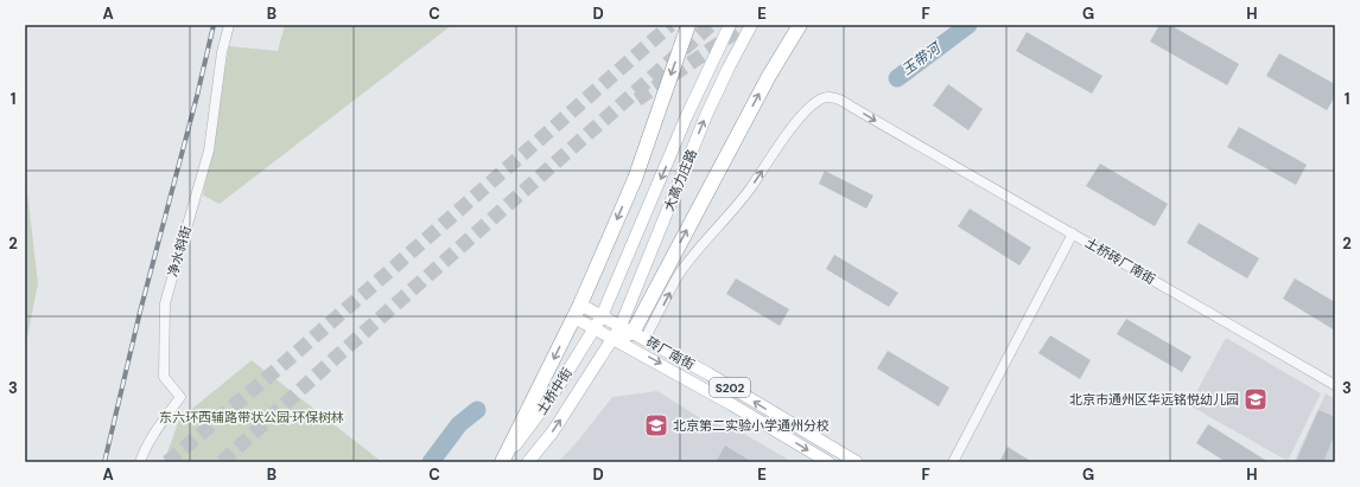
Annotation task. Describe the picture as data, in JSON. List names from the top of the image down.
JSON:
{
  "streets": {
    "main road": [
      "大高力庄路",
      "砖厂南街",
      "S202",
      "土桥中街"
    ],
    "street": ["净水斜街", "土桥砖厂南街"]
  },
  "crossings": [
    ["大高力庄路", "土桥砖厂南街"],
    ["大高力庄路", "砖厂南街"],
    ["大高力庄路", "土桥中街"],
    ["土桥砖厂南街", "砖厂南街"],
    ["砖厂南街", "土桥中街"]
  ],
  "water": ["玉带河"],
  "parks": ["东六环西辅路带状公园·环保树林"],
  "places": {
    "school or university": ["北京市通州区华远铭悦幼儿园", "北京第二实验小学通州分校"]
  },
  "grid": {
    "columns": [
      "A",
      "B",
      "C",
      "D",
      "E",
      "F",
      "G",
      "H"
    ],
    "rows": ["1", "2", "3"]
  }
}
